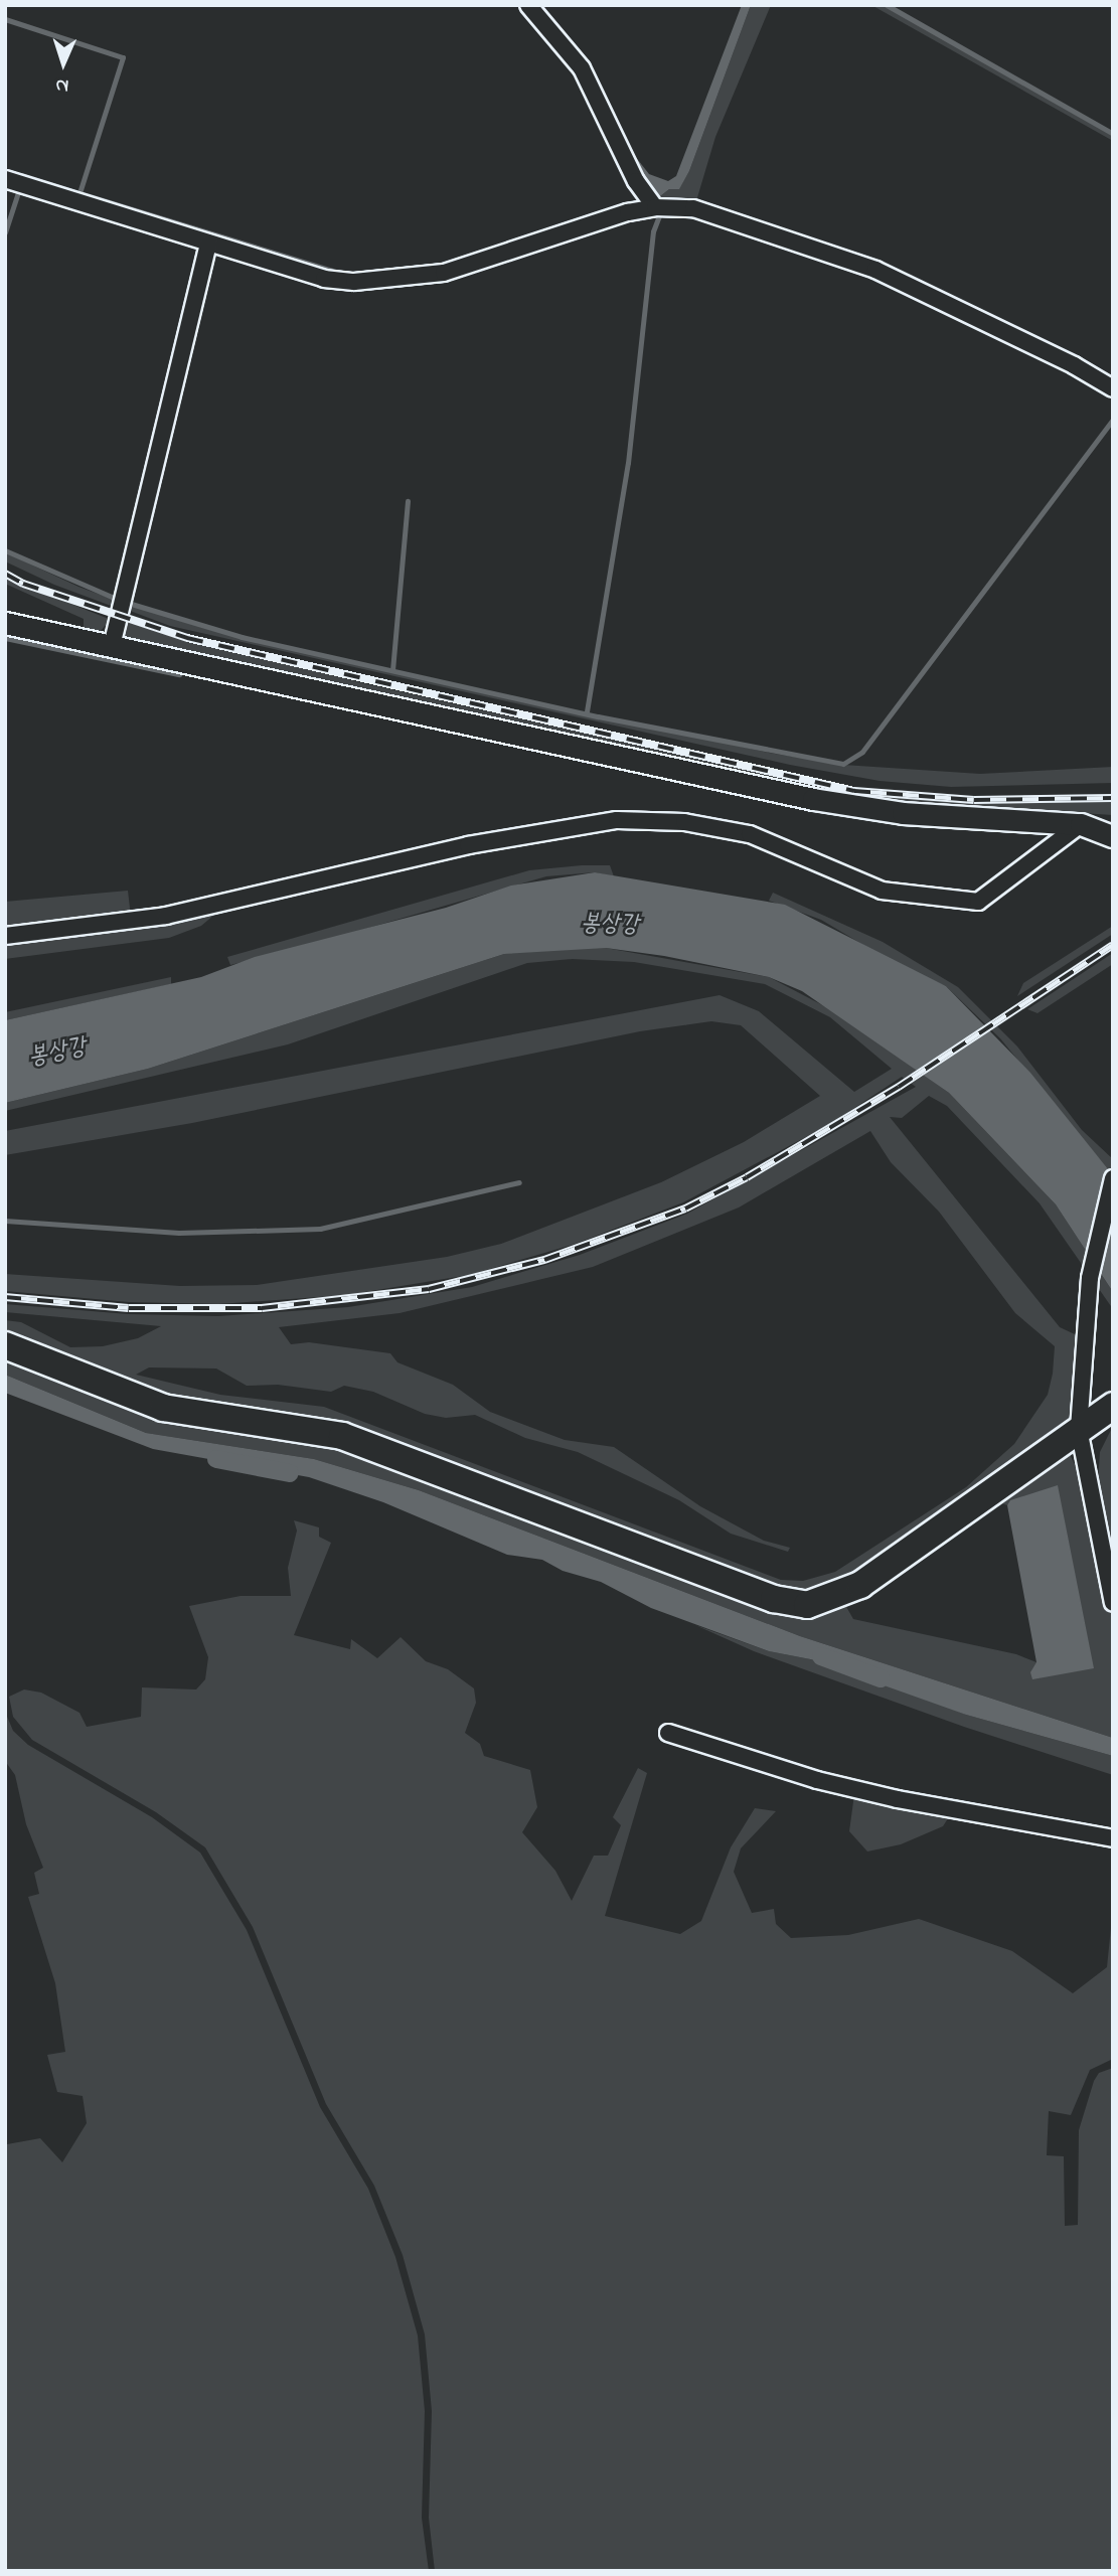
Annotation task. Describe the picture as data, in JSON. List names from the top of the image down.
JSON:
{
  "water": ["봉상강"],
  "north": "bottom"
}
